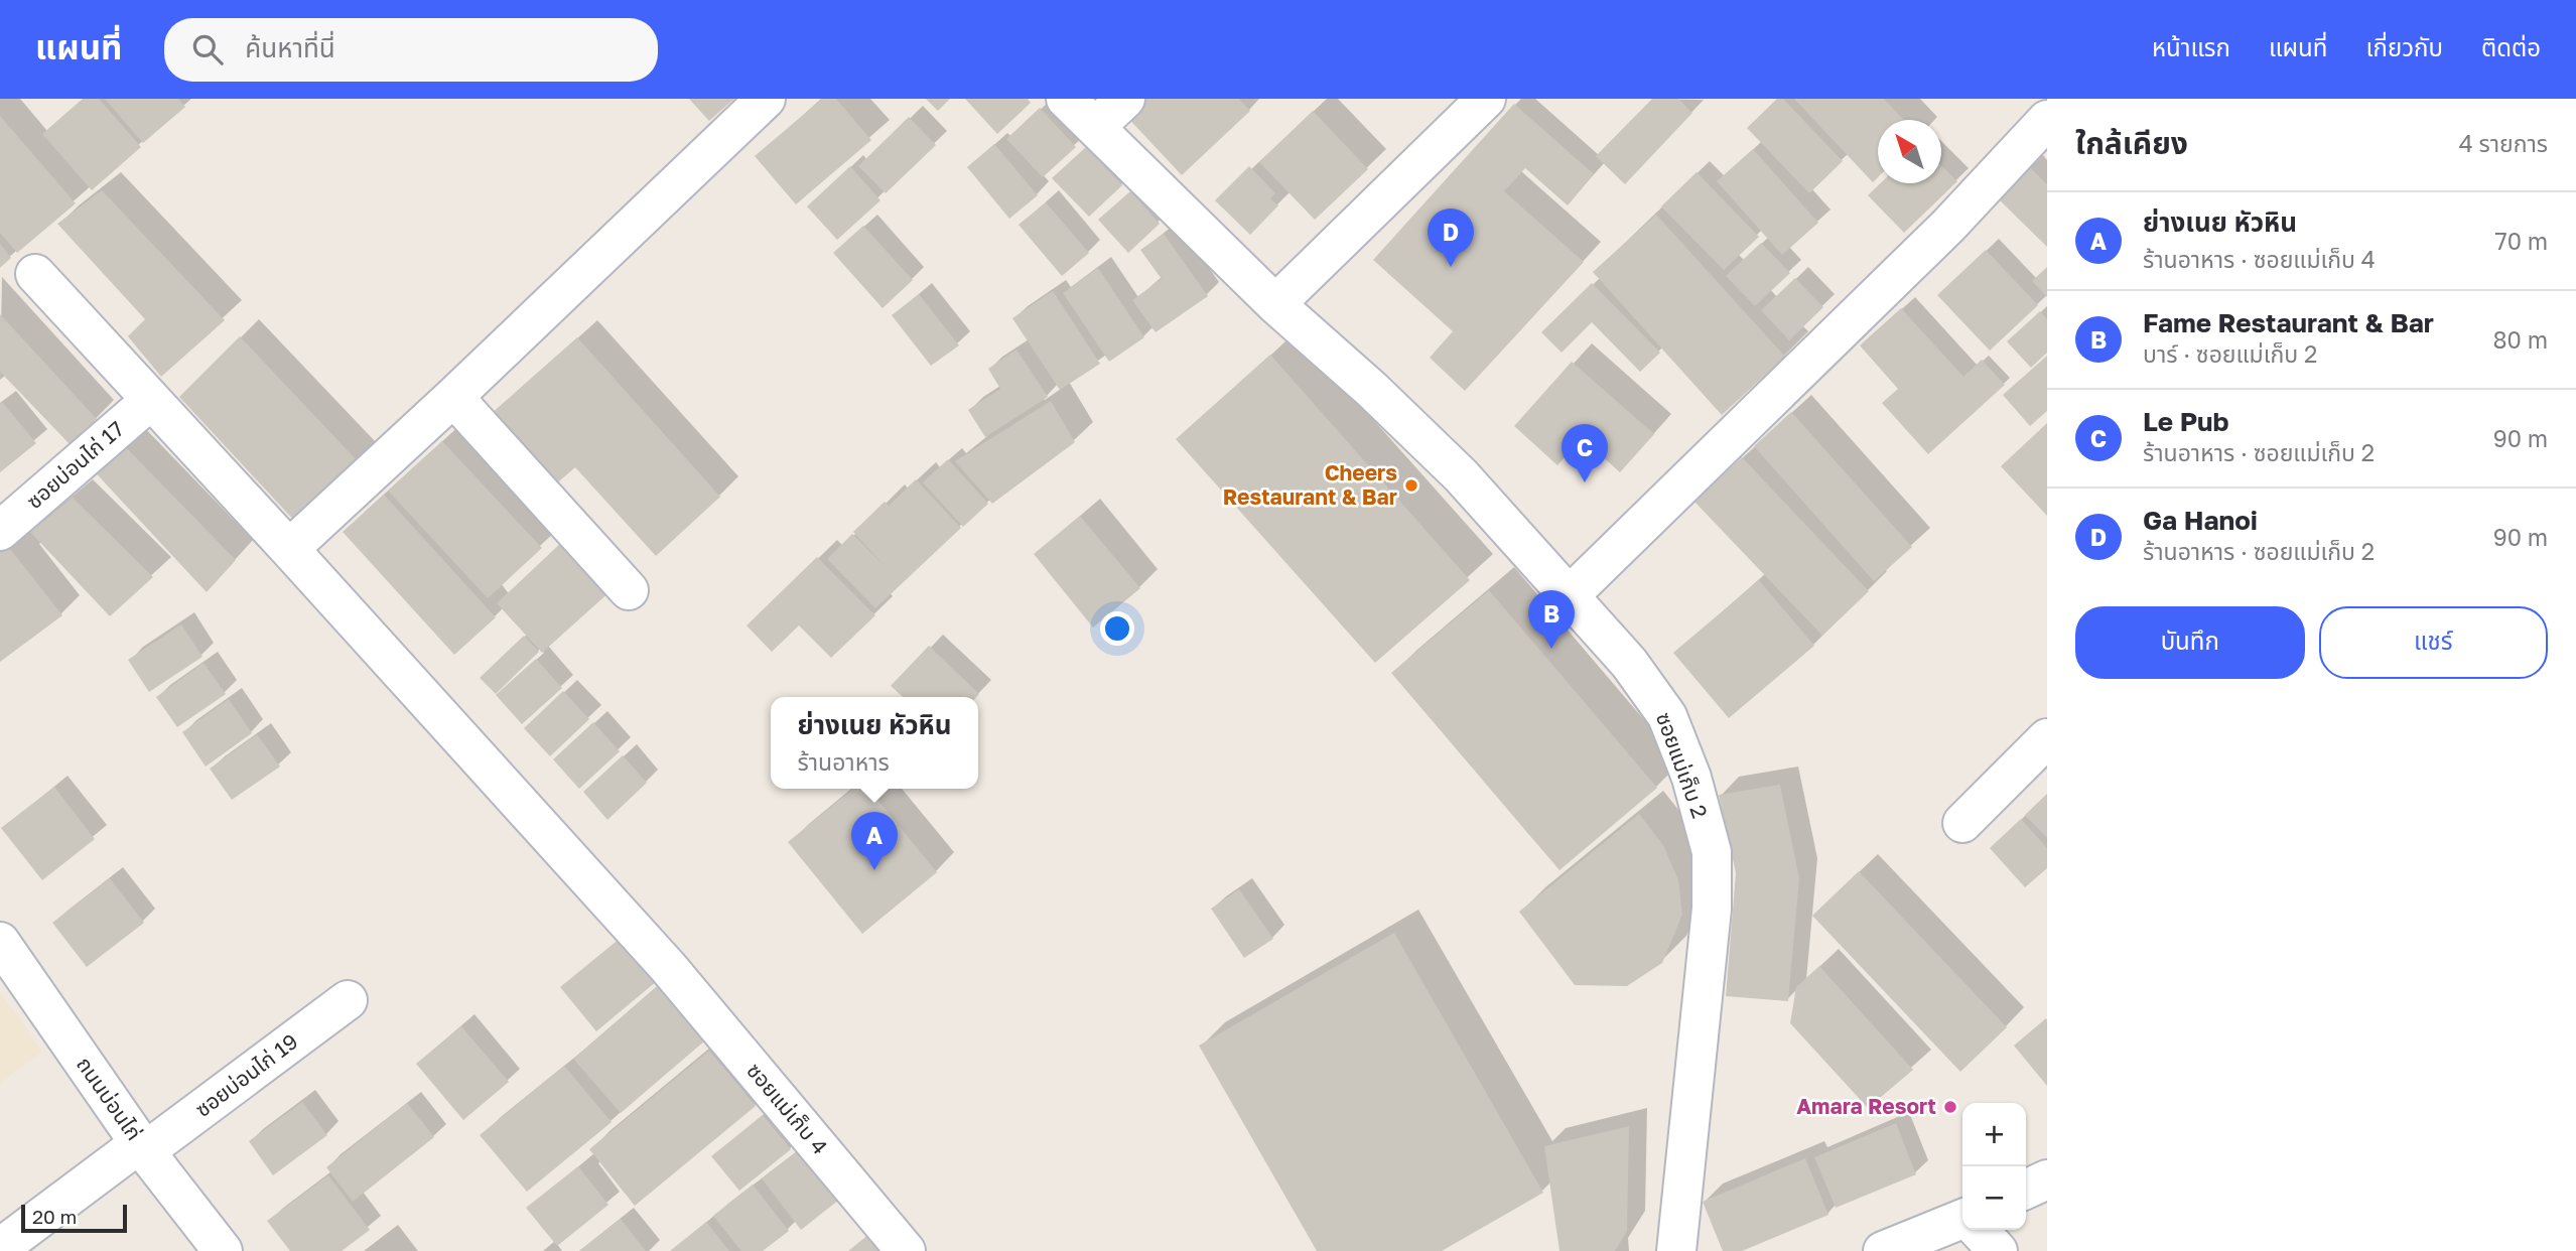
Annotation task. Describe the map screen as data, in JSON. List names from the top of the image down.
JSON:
{
  "streets": {
    "street": [
      "ซอยบ่อนไก่ 17",
      "ซอยแม่เก็บ 2",
      "ซอยบ่อนไก่ 19",
      "ถนนบ่อนไก่",
      "ซอยแม่เก็บ 4"
    ]
  },
  "crossings": [
    ["ซอยบ่อนไก่ 17", "ซอยแม่เก็บ 4"],
    ["ซอยบ่อนไก่ 19", "ถนนบ่อนไก่"]
  ],
  "places": ["Cheers Restaurant & Bar", "Amara Resort"],
  "scale_bar": "20 m",
  "north": "top left",
  "page": {
    "header": "แผนที่",
    "search": "ค้นหาที่นี่",
    "nav": [
      "หน้าแรก",
      "แผนที่",
      "เกี่ยวกับ",
      "ติดต่อ"
    ],
    "heading": ["ใกล้เคียง", "4 รายการ"],
    "list": [
      {
        "mark": "A",
        "name": "ย่างเนย หัวหิน",
        "note": "ร้านอาหาร · ซอยแม่เก็บ 4",
        "value": "70 m"
      },
      {
        "mark": "B",
        "name": "Fame Restaurant & Bar",
        "note": "บาร์ · ซอยแม่เก็บ 2",
        "value": "80 m"
      },
      {
        "mark": "C",
        "name": "Le Pub",
        "note": "ร้านอาหาร · ซอยแม่เก็บ 2",
        "value": "90 m"
      },
      {
        "mark": "D",
        "name": "Ga Hanoi",
        "note": "ร้านอาหาร · ซอยแม่เก็บ 2",
        "value": "90 m"
      }
    ],
    "pins": [
      "D",
      "C",
      "B",
      "A"
    ],
    "buttons": ["บันทึก", "แชร์"],
    "popup": ["ย่างเนย หัวหิน", "ร้านอาหาร"],
    "map_buttons": ["+", "−"],
    "scale": "20 m"
  }
}
